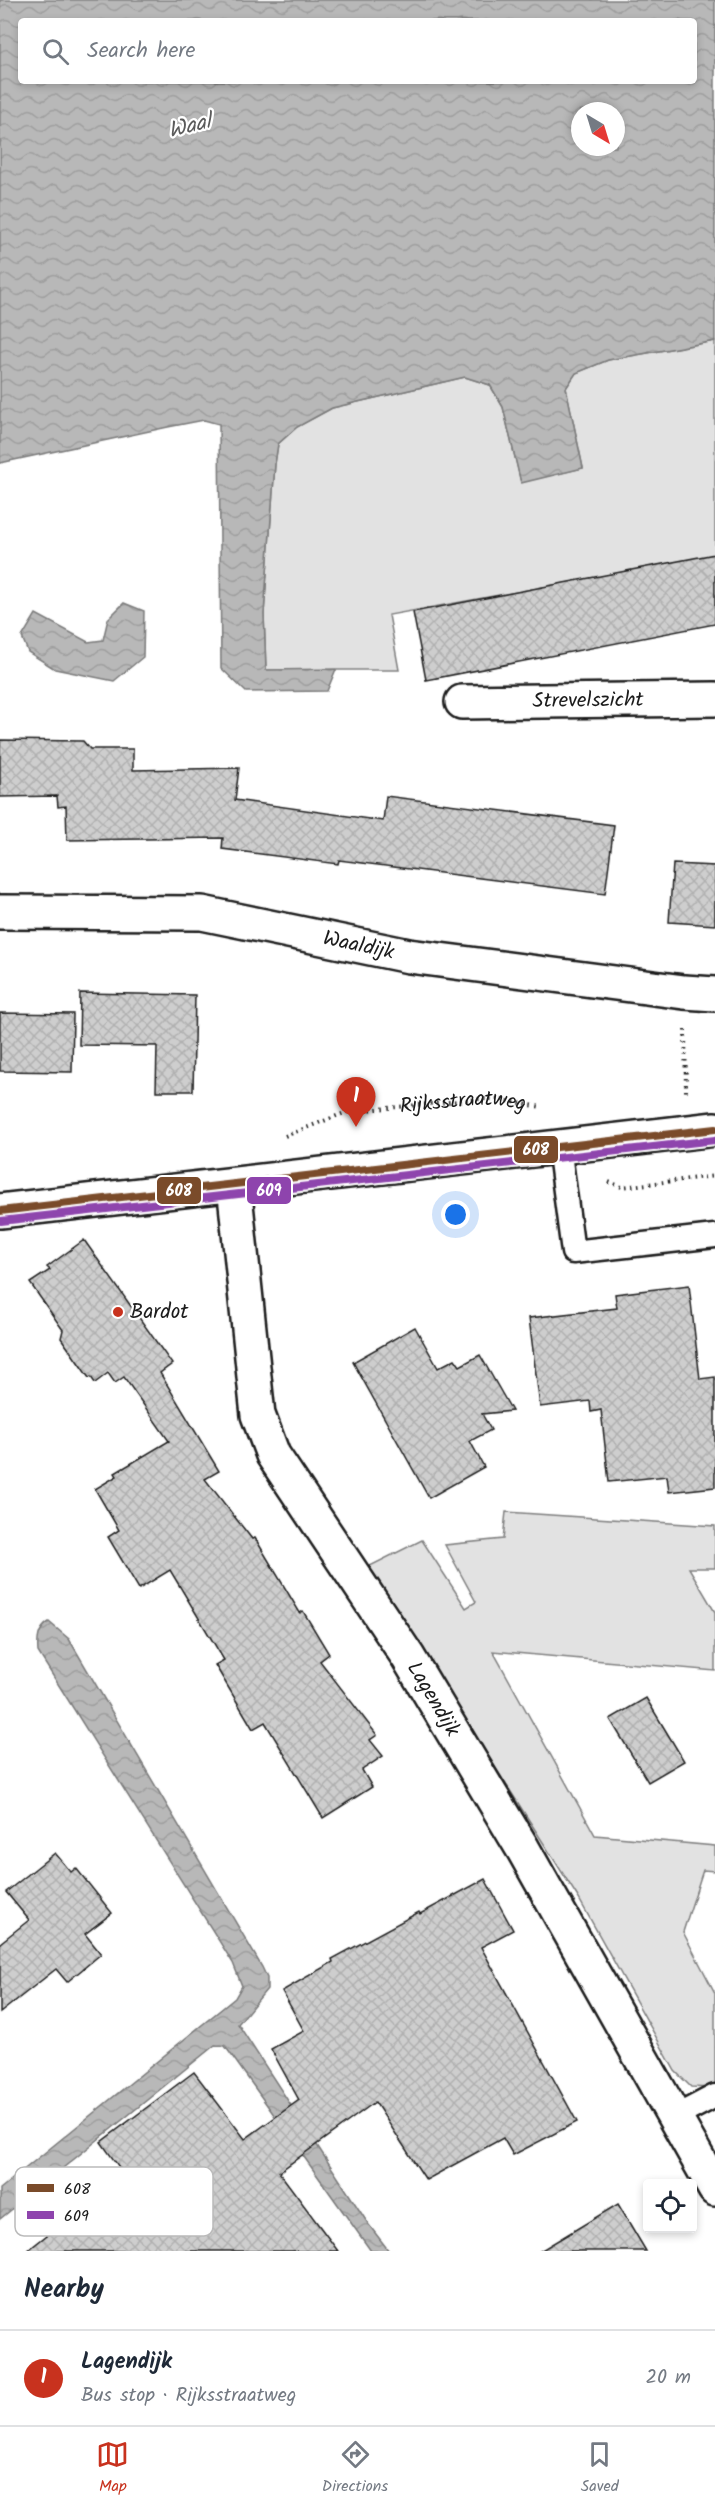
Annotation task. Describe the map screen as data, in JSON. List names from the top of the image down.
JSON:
{
  "streets": {
    "street": [
      "Strevelszicht",
      "Waaldijk",
      "Rijksstraatweg",
      "Lagendijk"
    ]
  },
  "crossings": [
    ["Rijksstraatweg", "Lagendijk"]
  ],
  "water": ["Waal"],
  "places": ["Bardot"],
  "lines": ["transit line 608", "transit line 609"],
  "legend": ["608", "609"],
  "north": "bottom right",
  "page": {
    "search": "Search here",
    "pins": "1",
    "heading": "Nearby",
    "list": [
      {
        "mark": "1",
        "name": "Lagendijk",
        "note": "Bus stop · Rijksstraatweg",
        "value": "20 m"
      }
    ],
    "nav": ["Map", "Directions", "Saved"]
  }
}
